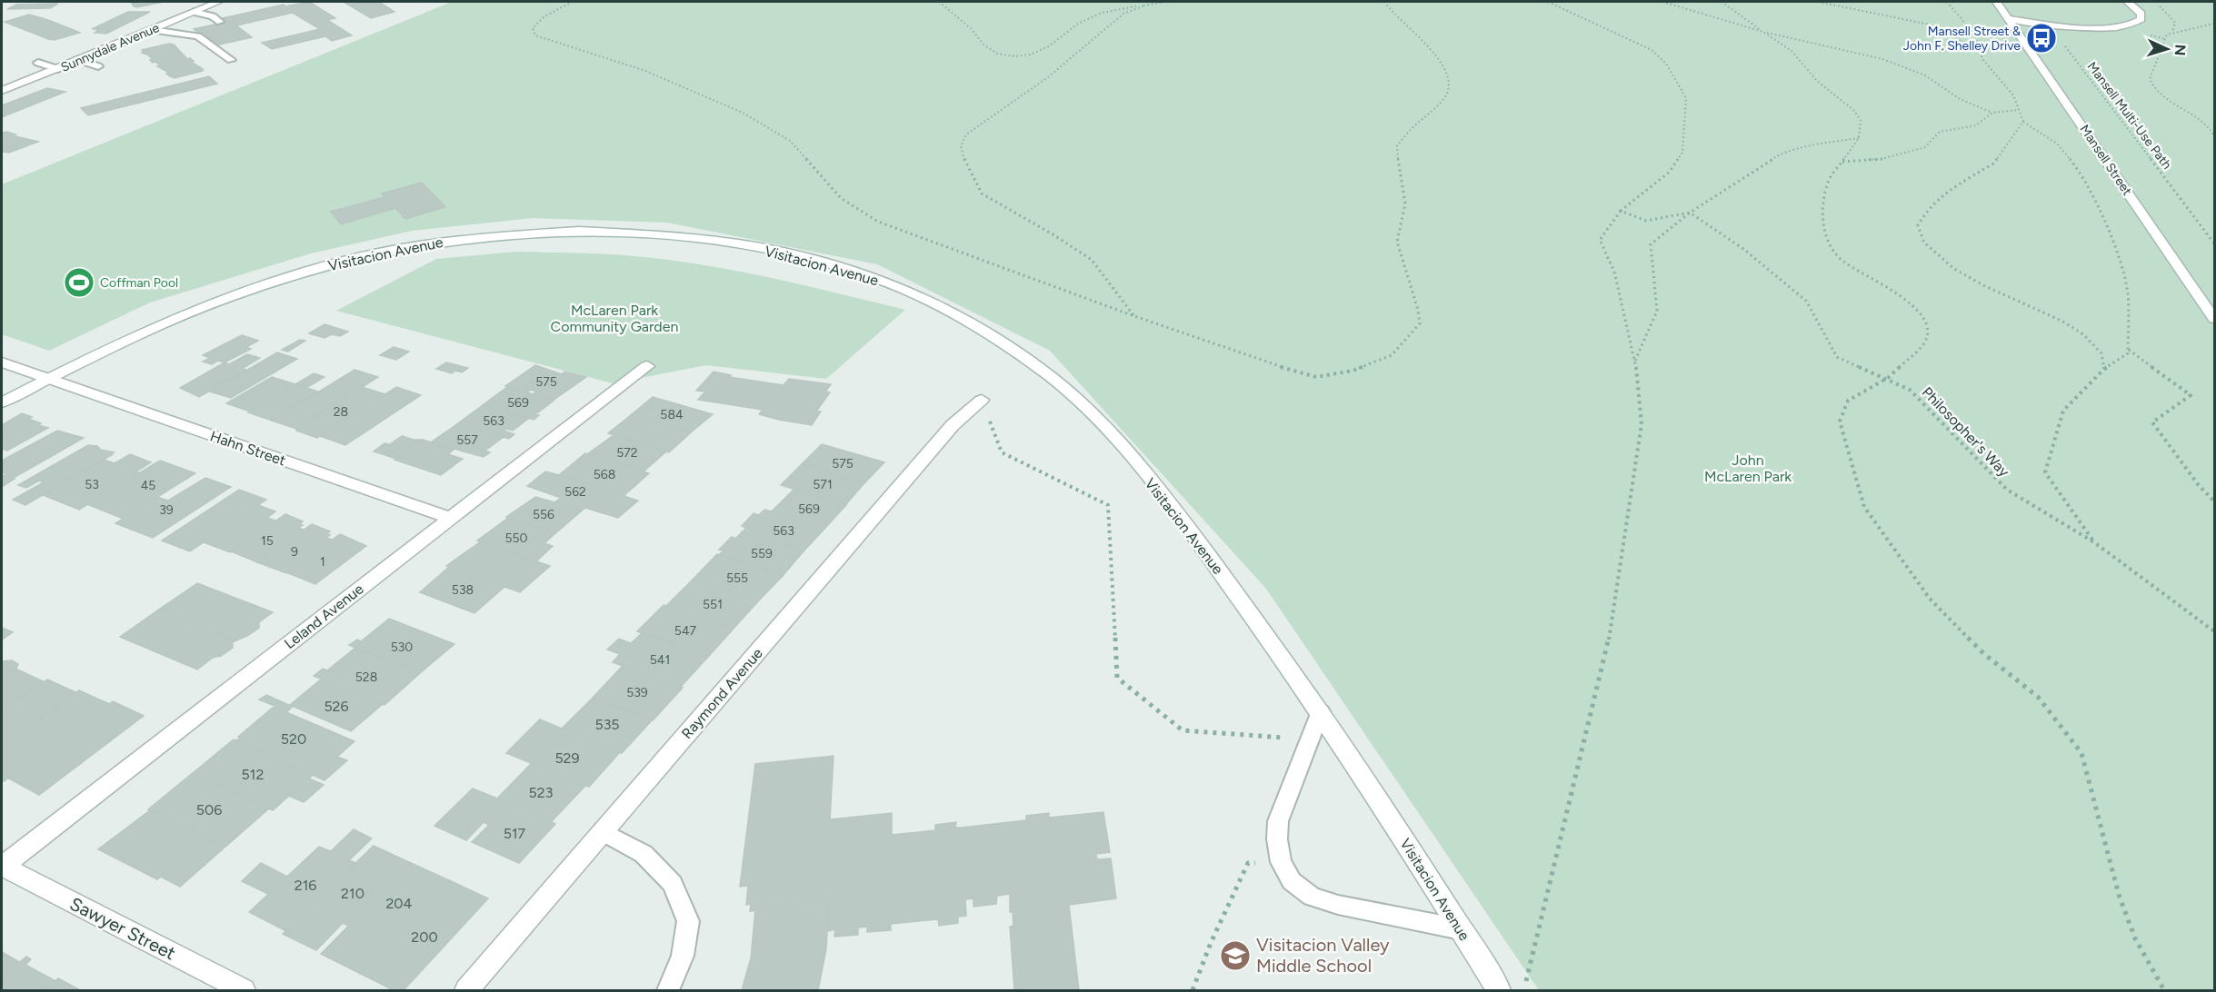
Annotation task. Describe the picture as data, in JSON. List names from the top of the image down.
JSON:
{
  "streets": {
    "street": [
      "Sunnydale Avenue",
      "Mansell Street",
      "Visitacion Avenue",
      "Hahn Street",
      "Leland Avenue",
      "Raymond Avenue",
      "Sawyer Street"
    ],
    "path": ["Mansell Multi-Use Path", "Philosopher's Way"]
  },
  "crossings": [
    ["Visitacion Avenue", "Hahn Street"],
    ["Hahn Street", "Leland Avenue"],
    ["Leland Avenue", "Sawyer Street"]
  ],
  "parks": ["McLaren Park Community Garden", "John McLaren Park"],
  "places": {
    "bus stop": ["Mansell Street & John F. Shelley Drive"],
    "sports": ["Coffman Pool"],
    "school or university": ["Visitacion Valley Middle School"]
  },
  "house_numbers": [
    "575",
    "569",
    "28",
    "584",
    "563",
    "557",
    "572",
    "575",
    "568",
    "53",
    "571",
    "45",
    "562",
    "569",
    "39",
    "556",
    "563",
    "550",
    "15",
    "9",
    "559",
    "1",
    "555",
    "538",
    "551",
    "547",
    "530",
    "541",
    "528",
    "539",
    "526",
    "535",
    "520",
    "529",
    "512",
    "523",
    "506",
    "517",
    "216",
    "210",
    "204",
    "200"
  ],
  "north": "right"
}
